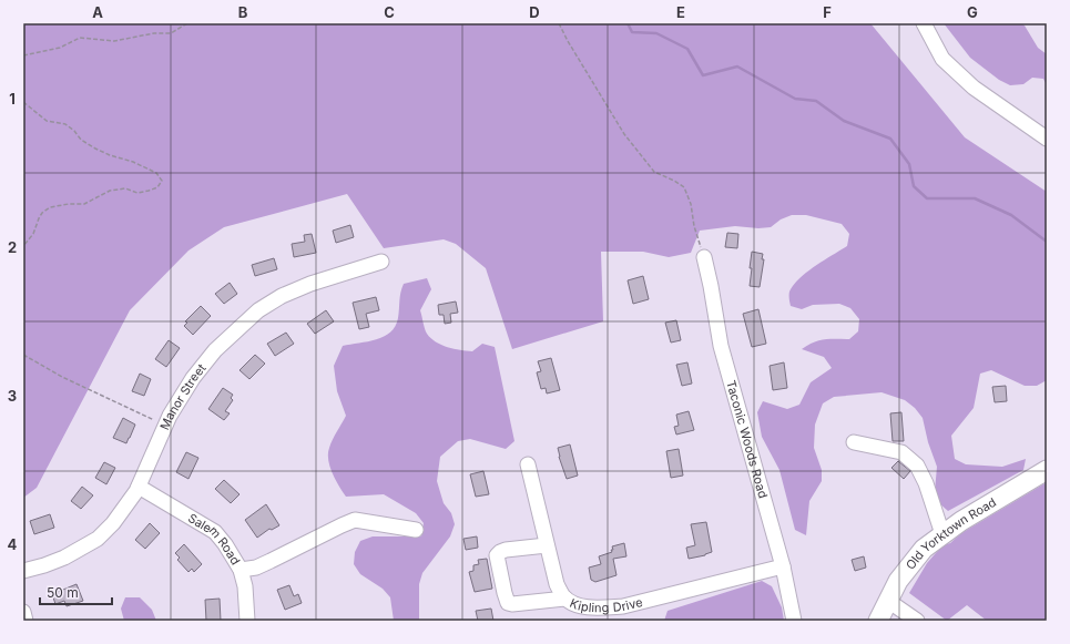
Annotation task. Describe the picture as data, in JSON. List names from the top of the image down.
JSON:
{
  "streets": {
    "main road": ["Old Yorktown Road"],
    "street": [
      "Manor Street",
      "Taconic Woods Road",
      "Salem Road",
      "Kipling Drive"
    ]
  },
  "crossings": [
    ["Manor Street", "Salem Road"],
    ["Taconic Woods Road", "Kipling Drive"]
  ],
  "scale_bar": "50 m",
  "grid": {
    "columns": [
      "A",
      "B",
      "C",
      "D",
      "E",
      "F",
      "G"
    ],
    "rows": [
      "1",
      "2",
      "3",
      "4"
    ]
  }
}
